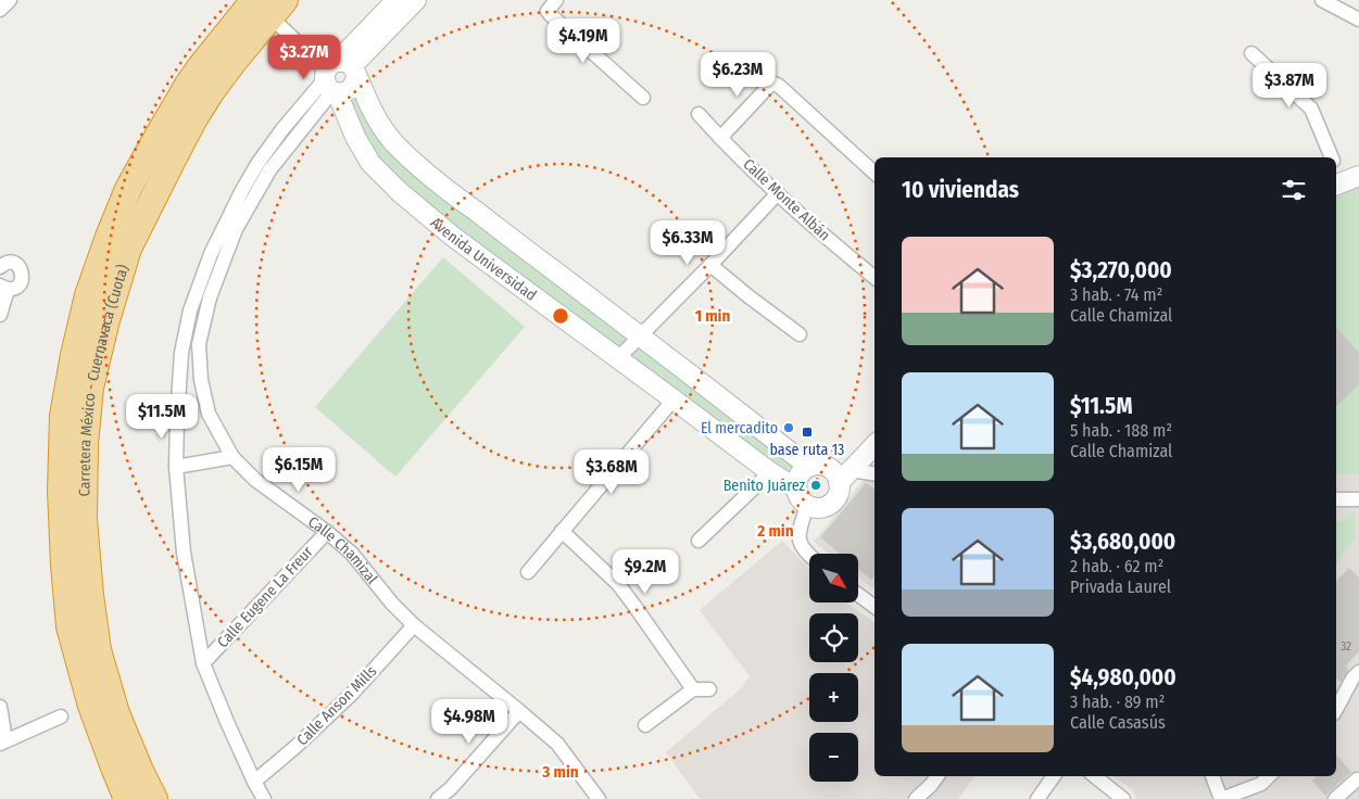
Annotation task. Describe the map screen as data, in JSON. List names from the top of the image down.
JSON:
{
  "streets": {
    "highway": ["Carretera México - Cuernavaca (Cuota)"],
    "street": [
      "Calle Monte Albán",
      "Avenida Universidad",
      "Calle Chamizal",
      "Calle Eugene La Freur",
      "Calle Anson Mills"
    ]
  },
  "crossings": [
    ["Avenida Universidad", "Calle Chamizal"],
    ["Calle Chamizal", "Calle Eugene La Freur"],
    ["Calle Chamizal", "Calle Anson Mills"]
  ],
  "places": {
    "other": ["El mercadito", "Benito Juárez"],
    "transit": ["base ruta 13"]
  },
  "house_numbers": ["32"],
  "north": "bottom right",
  "page": {
    "price": [
      "$4.19M",
      "$3.27M",
      "$6.23M",
      "$3.87M",
      "$6.33M",
      "$11.5M",
      "$6.15M",
      "$3.68M",
      "$9.2M",
      "$4.98M"
    ],
    "heading": "10 viviendas",
    "list": [
      {
        "name": "$3,270,000",
        "note": "3 hab. · 74 m² · Calle Chamizal"
      },
      {
        "name": "$11.5M",
        "note": "5 hab. · 188 m² · Calle Chamizal"
      },
      {
        "name": "$3,680,000",
        "note": "2 hab. · 62 m² · Privada Laurel"
      },
      {
        "name": "$4,980,000",
        "note": "3 hab. · 89 m² · Calle Casasús"
      }
    ],
    "map_buttons": ["+", "−"]
  },
  "rings": ["1 min", "2 min", "3 min"]
}
